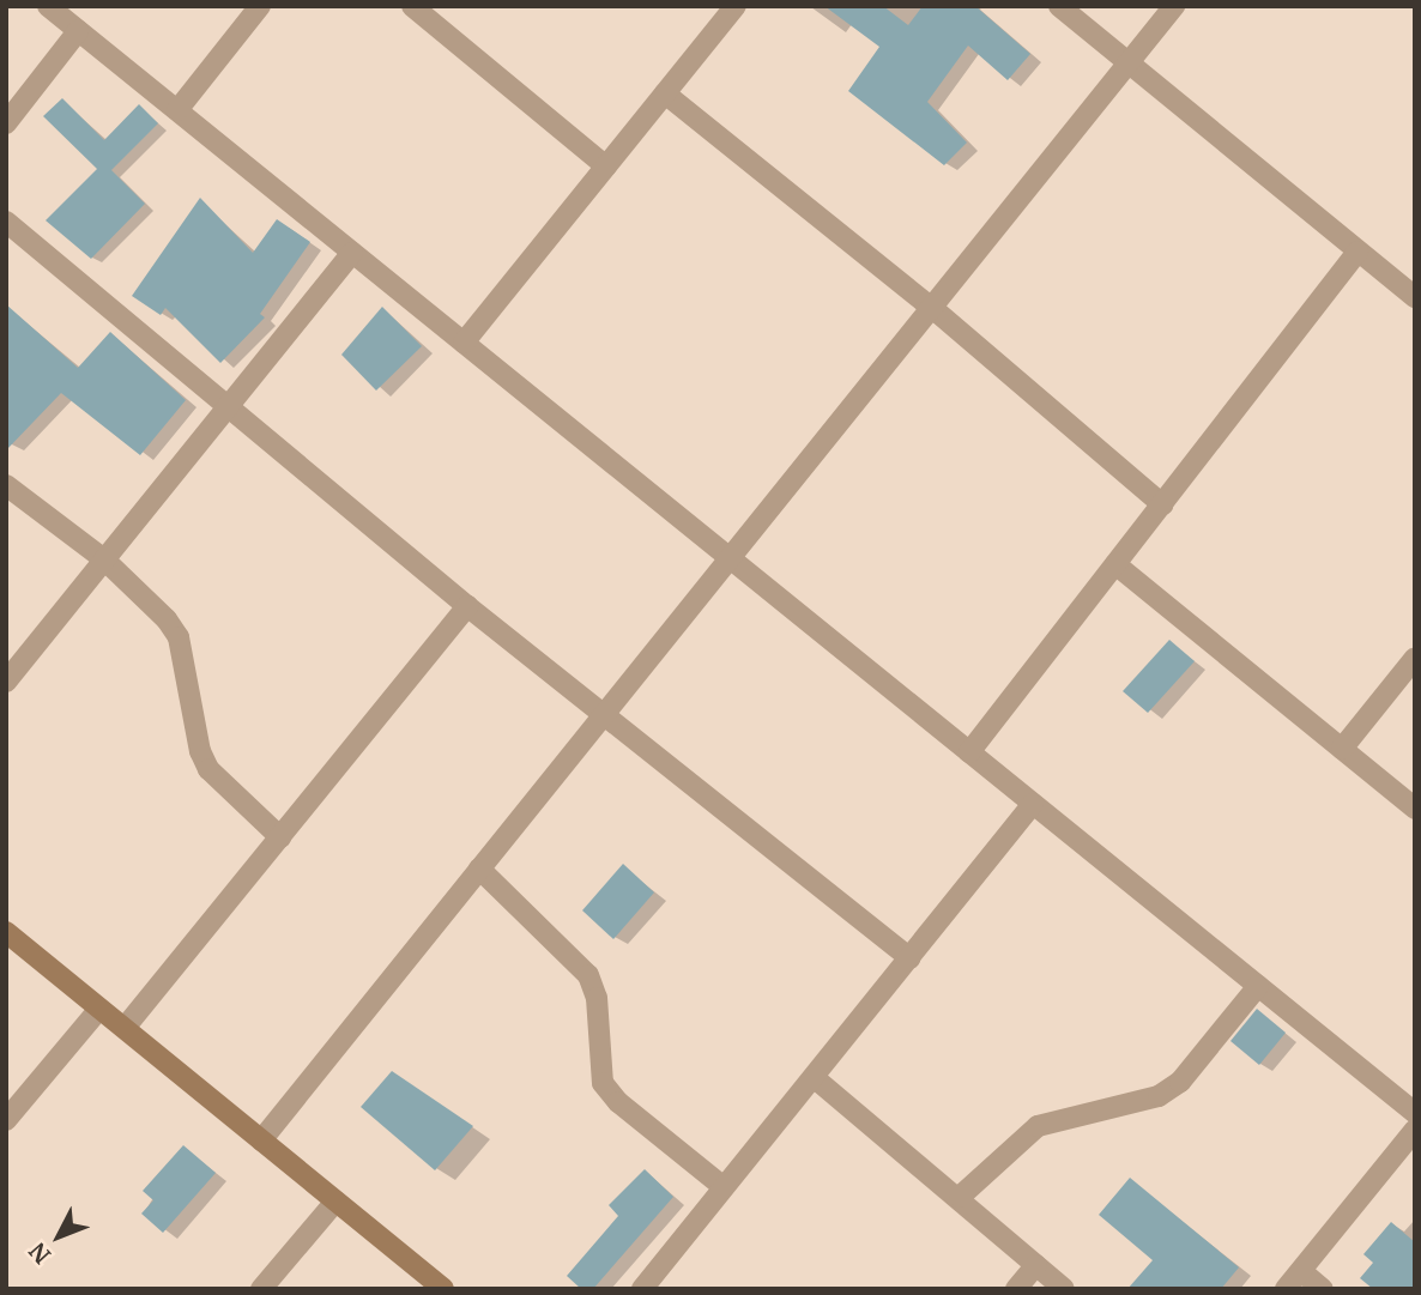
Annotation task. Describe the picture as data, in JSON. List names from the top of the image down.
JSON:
{
  "north": "bottom left"
}
